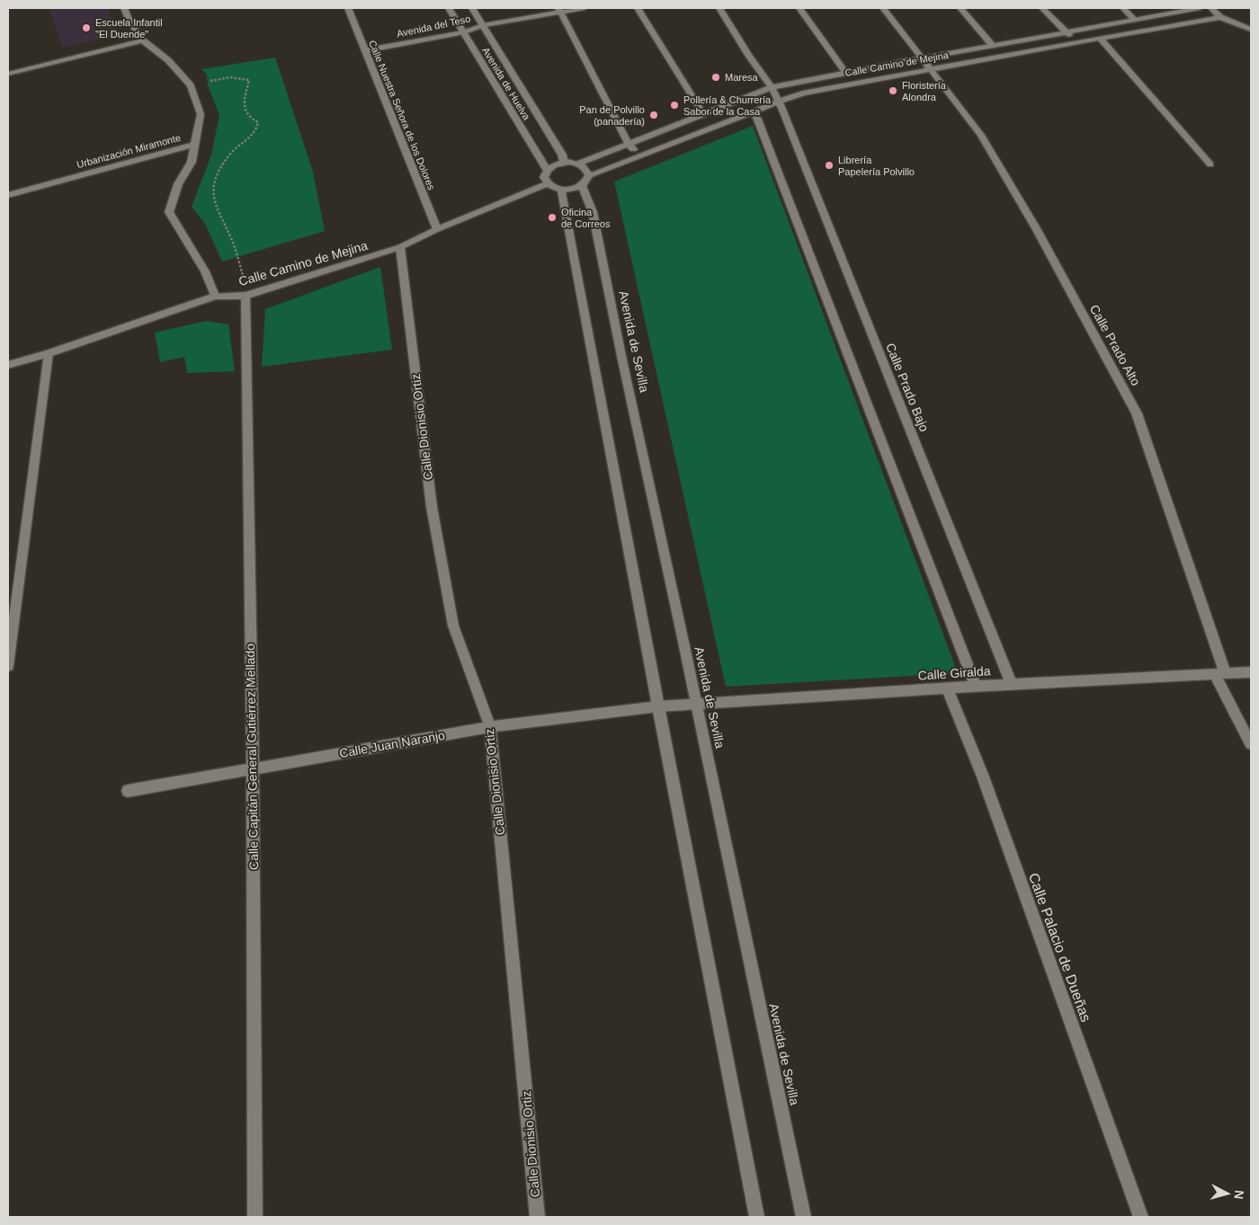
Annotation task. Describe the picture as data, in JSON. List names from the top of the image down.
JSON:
{
  "streets": {
    "street": [
      "Avenida del Teso",
      "Calle Camino de Mejina",
      "Avenida de Huelva",
      "Calle Nuestra Señora de los Dolores",
      "Urbanización Miramonte",
      "Avenida de Sevilla",
      "Calle Prado Alto",
      "Calle Prado Bajo",
      "Calle Dionisio Ortiz",
      "Calle Giralda",
      "Calle Juan Naranjo",
      "Calle Capitán General Gutiérrez Mellado",
      "Calle Palacio de Dueñas"
    ]
  },
  "crossings": [
    ["Avenida del Teso", "Avenida de Huelva"],
    ["Avenida del Teso", "Calle Nuestra Señora de los Dolores"],
    ["Calle Camino de Mejina", "Avenida de Huelva"],
    ["Calle Camino de Mejina", "Calle Nuestra Señora de los Dolores"],
    ["Calle Camino de Mejina", "Urbanización Miramonte"],
    ["Calle Camino de Mejina", "Avenida de Sevilla"],
    ["Calle Camino de Mejina", "Calle Prado Alto"],
    ["Calle Camino de Mejina", "Calle Prado Bajo"],
    ["Calle Camino de Mejina", "Calle Dionisio Ortiz"],
    ["Calle Camino de Mejina", "Calle Capitán General Gutiérrez Mellado"],
    ["Avenida de Huelva", "Avenida de Sevilla"],
    ["Avenida de Sevilla", "Calle Giralda"],
    ["Calle Prado Alto", "Calle Giralda"],
    ["Calle Prado Bajo", "Calle Giralda"],
    ["Calle Dionisio Ortiz", "Calle Juan Naranjo"],
    ["Calle Giralda", "Calle Juan Naranjo"],
    ["Calle Giralda", "Calle Palacio de Dueñas"],
    ["Calle Juan Naranjo", "Calle Capitán General Gutiérrez Mellado"]
  ],
  "places": [
    "Escuela Infantil \"El Duende\"",
    "Maresa",
    "Floristería Alondra",
    "Pollería & Churrería Sabor de la Casa",
    "Pan de Polvillo (panadería)",
    "Librería Papelería Polvillo",
    "Oficina de Correos"
  ],
  "north": "right"
}
